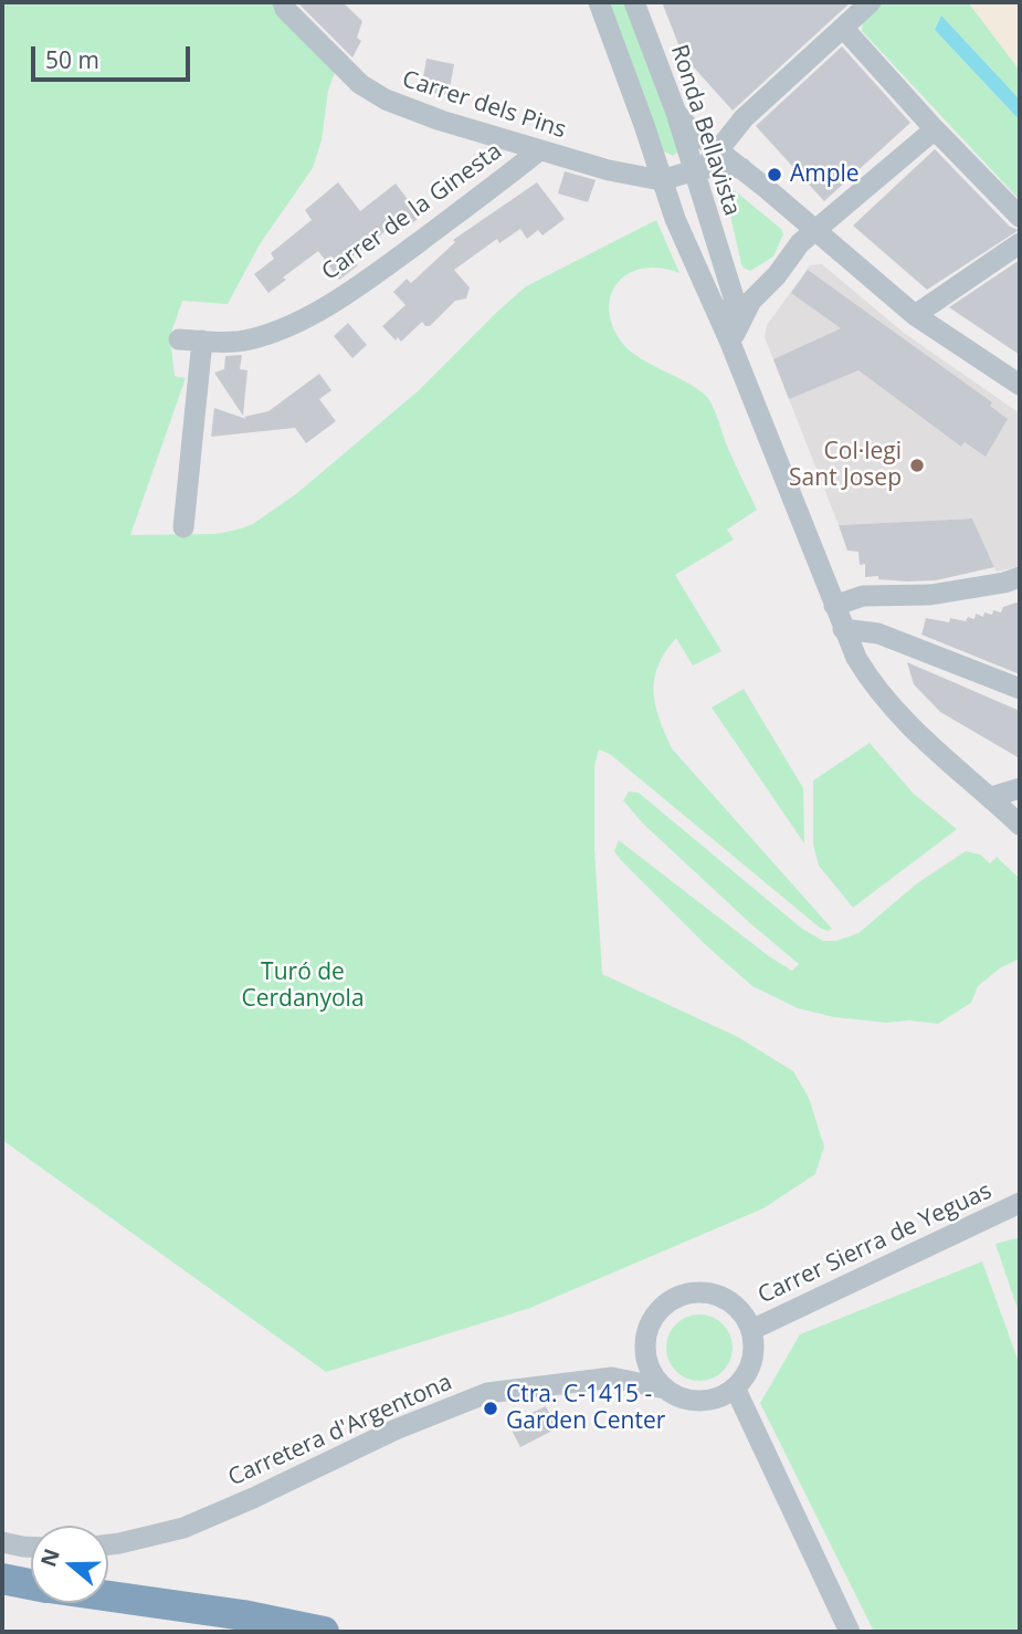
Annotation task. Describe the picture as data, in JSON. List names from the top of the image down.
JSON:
{
  "streets": {
    "street": [
      "Carrer dels Pins",
      "Ronda Bellavista",
      "Carrer de la Ginesta",
      "Carrer Sierra de Yeguas",
      "Carretera d'Argentona"
    ]
  },
  "crossings": [
    ["Carrer dels Pins", "Ronda Bellavista"],
    ["Carrer dels Pins", "Carrer de la Ginesta"],
    ["Carrer Sierra de Yeguas", "Carretera d'Argentona"]
  ],
  "parks": ["Turó de Cerdanyola"],
  "places": ["Ample", "Col·legi Sant Josep", "Ctra. C-1415 - Garden Center"],
  "scale_bar": "50 m",
  "north": "left"
}
